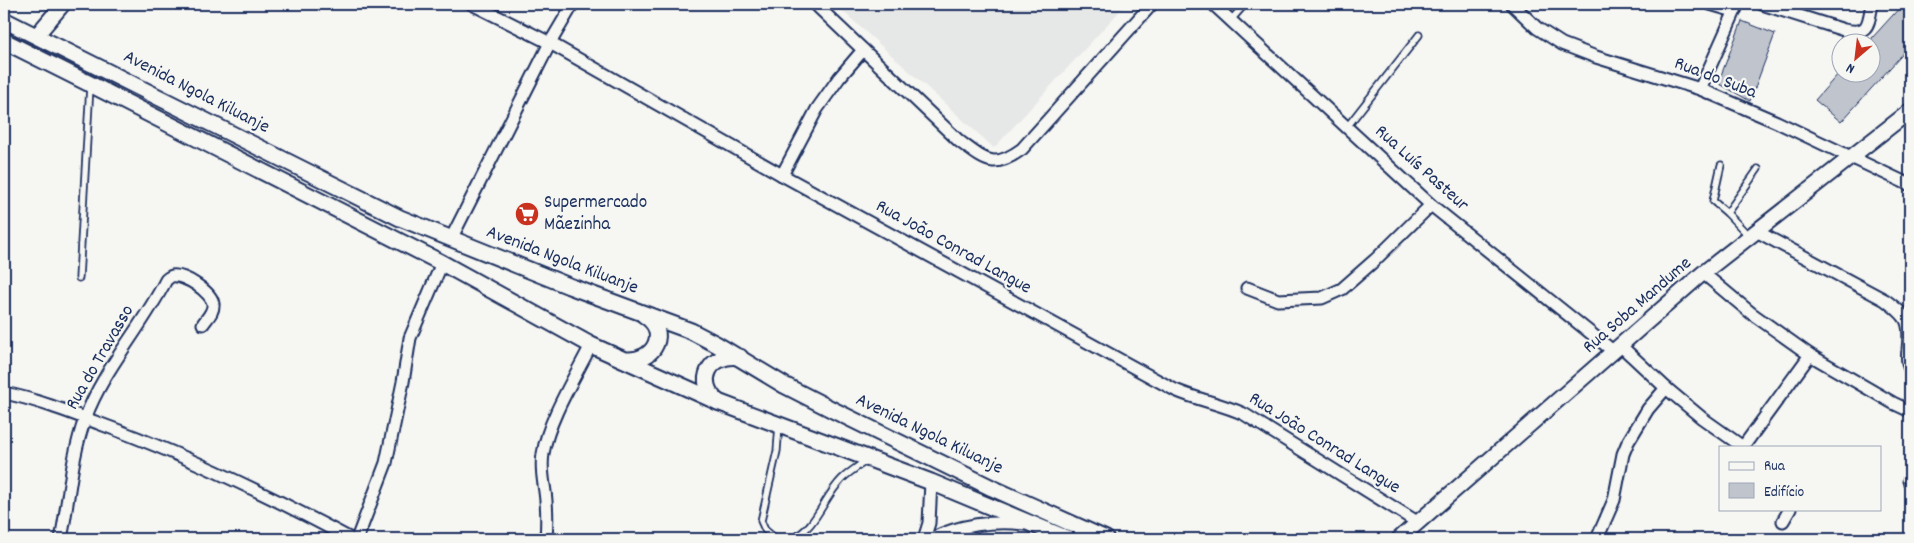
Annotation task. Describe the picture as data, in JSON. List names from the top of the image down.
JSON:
{
  "streets": {
    "main road": ["Avenida Ngola Kiluanje"],
    "street": [
      "Rua do Suba",
      "Rua Luís Pasteur",
      "Rua João Conrad Langue",
      "Rua Soba Mandume",
      "Rua do Travasso"
    ]
  },
  "crossings": [
    ["Rua do Suba", "Rua Soba Mandume"],
    ["Rua Luís Pasteur", "Rua Soba Mandume"],
    ["Rua João Conrad Langue", "Rua Soba Mandume"]
  ],
  "places": {
    "supermarket": ["Supermercado Mãezinha"]
  },
  "legend": ["Rua", "Edifício"],
  "north": "bottom left"
}
